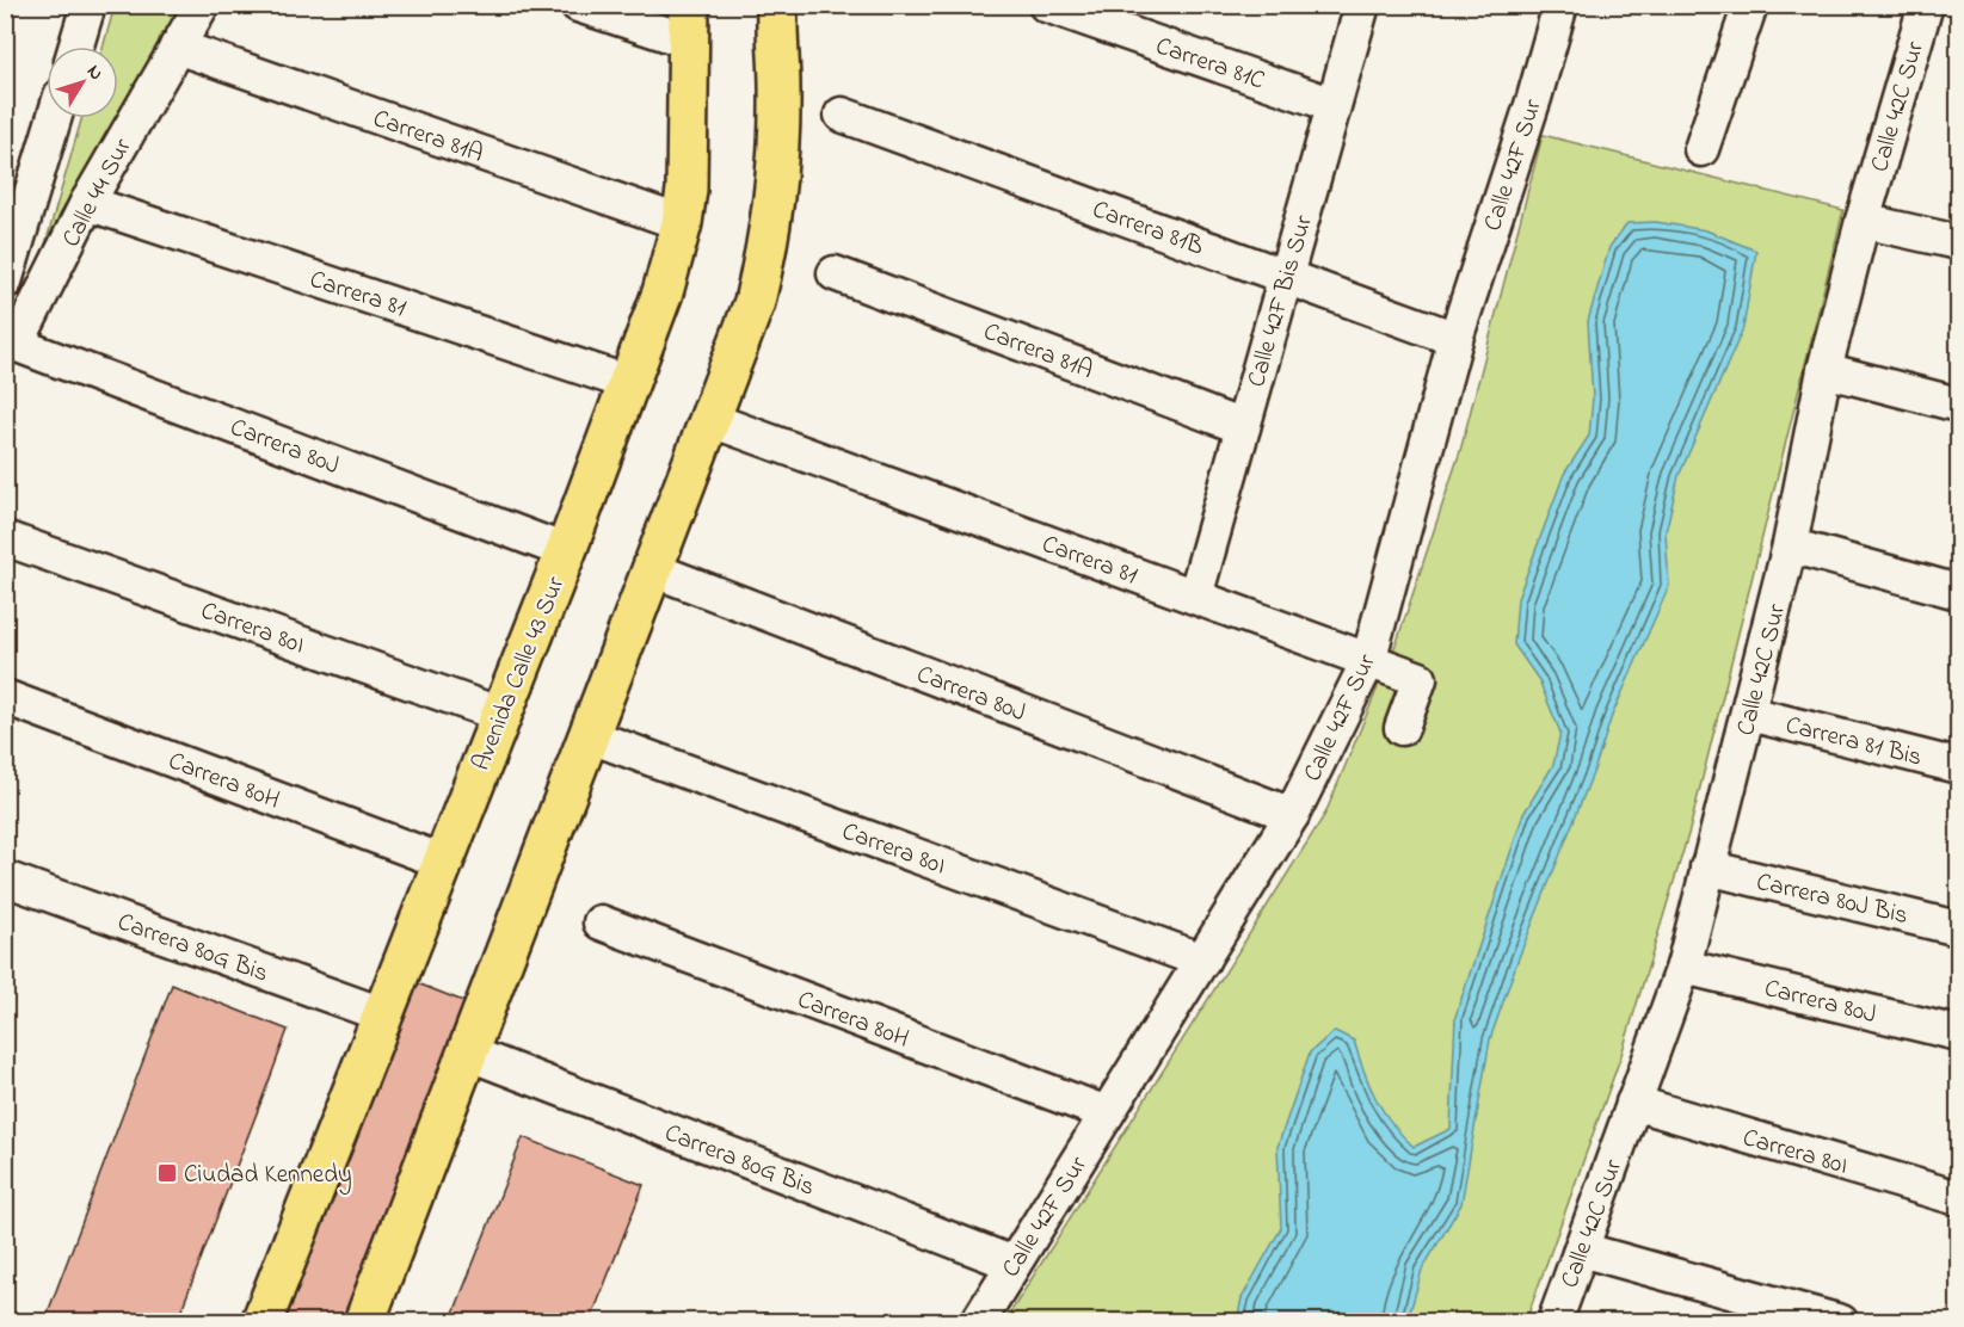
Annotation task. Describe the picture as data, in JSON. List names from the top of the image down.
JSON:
{
  "streets": {
    "main road": ["Avenida Calle 43 Sur"],
    "street": [
      "Carrera 81C",
      "Calle 42C Sur",
      "Carrera 81A",
      "Calle 42F Sur",
      "Calle 44 Sur",
      "Carrera 81B",
      "Carrera 81",
      "Calle 42F Bis Sur",
      "Carrera 80J",
      "Carrera 80I",
      "Carrera 81 Bis",
      "Carrera 80H",
      "Carrera 80J Bis",
      "Carrera 80G Bis"
    ]
  },
  "crossings": [
    ["Carrera 81C", "Calle 42F Bis Sur"],
    ["Calle 42C Sur", "Carrera 80J"],
    ["Calle 42C Sur", "Carrera 80I"],
    ["Calle 42C Sur", "Carrera 81 Bis"],
    ["Calle 42C Sur", "Carrera 80J Bis"],
    ["Carrera 81A", "Calle 44 Sur"],
    ["Carrera 81A", "Calle 42F Bis Sur"],
    ["Carrera 81A", "Avenida Calle 43 Sur"],
    ["Calle 42F Sur", "Carrera 81B"],
    ["Calle 42F Sur", "Carrera 81"],
    ["Calle 42F Sur", "Carrera 80J"],
    ["Calle 42F Sur", "Carrera 80I"],
    ["Calle 42F Sur", "Carrera 80H"],
    ["Calle 42F Sur", "Carrera 80G Bis"],
    ["Calle 44 Sur", "Carrera 81"],
    ["Calle 44 Sur", "Carrera 80J"],
    ["Carrera 81B", "Calle 42F Bis Sur"],
    ["Carrera 81", "Calle 42F Bis Sur"],
    ["Carrera 81", "Avenida Calle 43 Sur"],
    ["Carrera 80J", "Avenida Calle 43 Sur"],
    ["Carrera 80I", "Avenida Calle 43 Sur"],
    ["Avenida Calle 43 Sur", "Carrera 80H"],
    ["Avenida Calle 43 Sur", "Carrera 80G Bis"]
  ],
  "places": {
    "transit": ["Ciudad Kennedy"]
  },
  "north": "top right"
}
